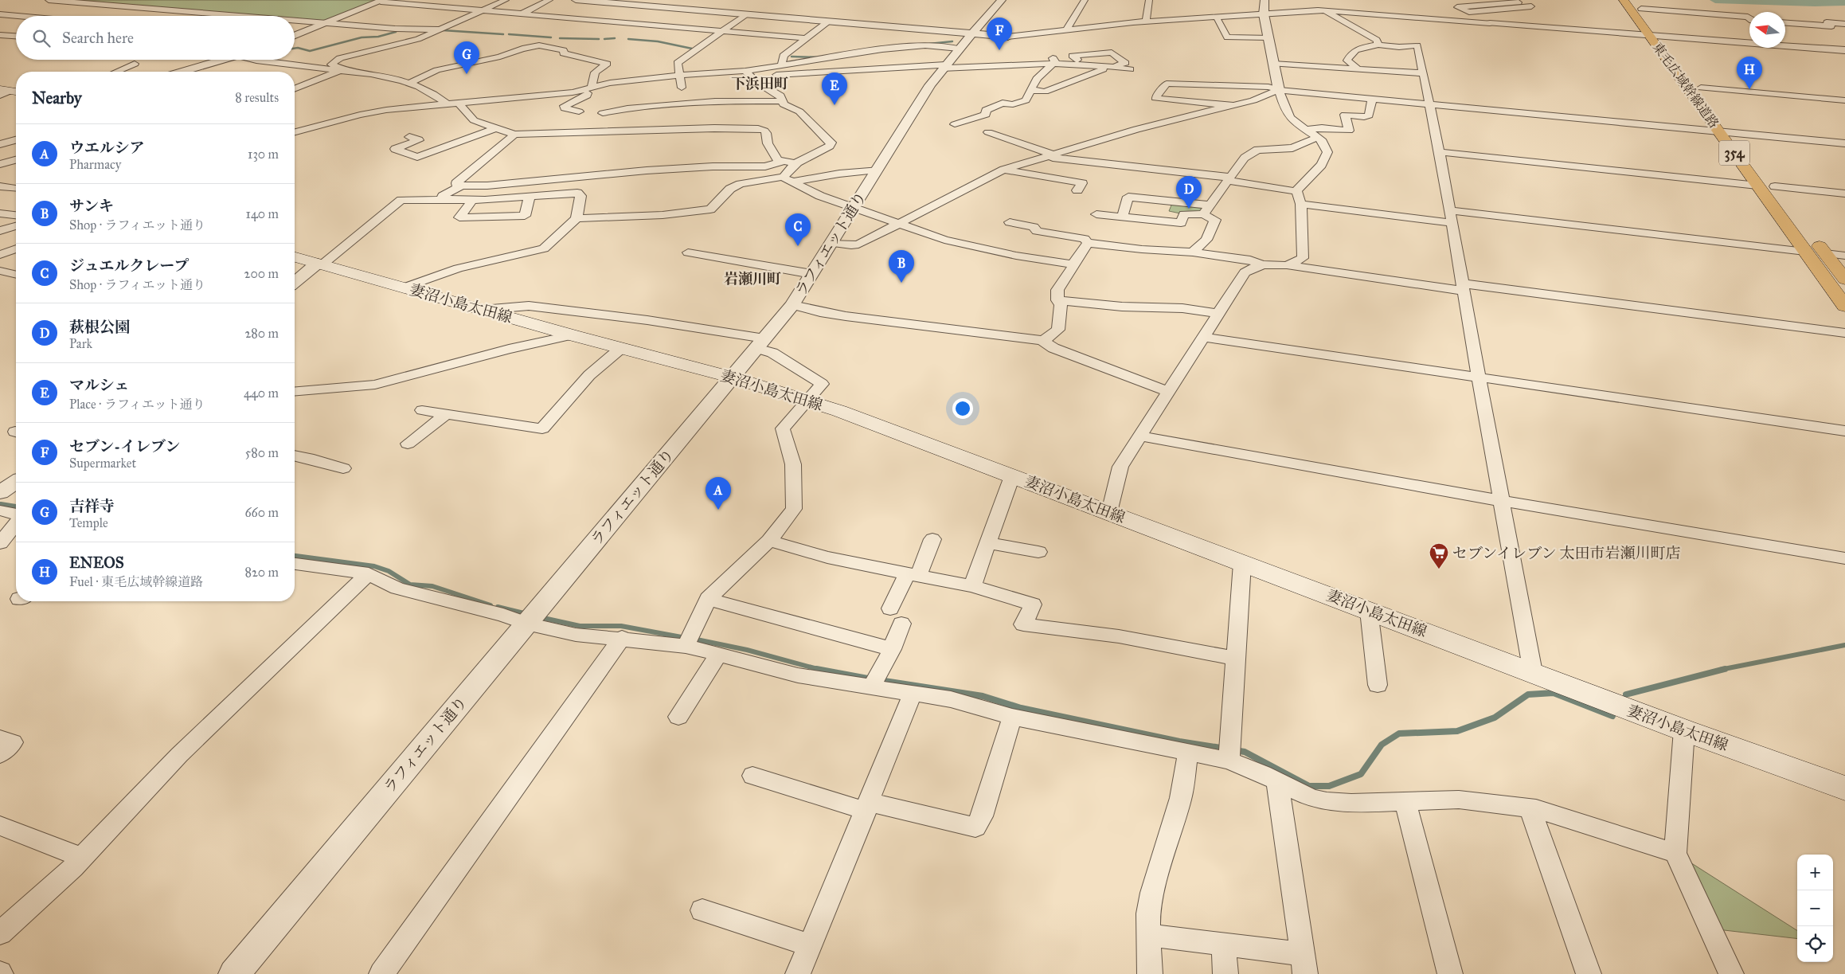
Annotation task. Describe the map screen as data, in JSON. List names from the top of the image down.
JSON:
{
  "streets": {
    "highway": ["東毛広域幹線道路", "354"],
    "main road": ["妻沼小島太田線"],
    "street": ["ラフィエット通り"]
  },
  "crossings": [
    ["ラフィエット通り", "妻沼小島太田線"]
  ],
  "districts": ["下浜田町", "岩瀬川町"],
  "places": {
    "supermarket": ["セブンイレブン 太田市岩瀬川町店"]
  },
  "north": "left",
  "page": {
    "search": "Search here",
    "pins": [
      "F",
      "G",
      "H",
      "E",
      "D",
      "C",
      "B",
      "A"
    ],
    "heading": ["Nearby", "8 results"],
    "list": [
      {
        "mark": "A",
        "name": "ウエルシア",
        "note": "Pharmacy",
        "value": "130 m"
      },
      {
        "mark": "B",
        "name": "サンキ",
        "note": "Shop · ラフィエット通り",
        "value": "140 m"
      },
      {
        "mark": "C",
        "name": "ジュエルクレープ",
        "note": "Shop · ラフィエット通り",
        "value": "200 m"
      },
      {
        "mark": "D",
        "name": "萩根公園",
        "note": "Park",
        "value": "280 m"
      },
      {
        "mark": "E",
        "name": "マルシェ",
        "note": "Place · ラフィエット通り",
        "value": "440 m"
      },
      {
        "mark": "F",
        "name": "セブン-イレブン",
        "note": "Supermarket",
        "value": "580 m"
      },
      {
        "mark": "G",
        "name": "吉祥寺",
        "note": "Temple",
        "value": "660 m"
      },
      {
        "mark": "H",
        "name": "ENEOS",
        "note": "Fuel · 東毛広域幹線道路",
        "value": "820 m"
      }
    ],
    "map_buttons": ["+", "−"]
  }
}
